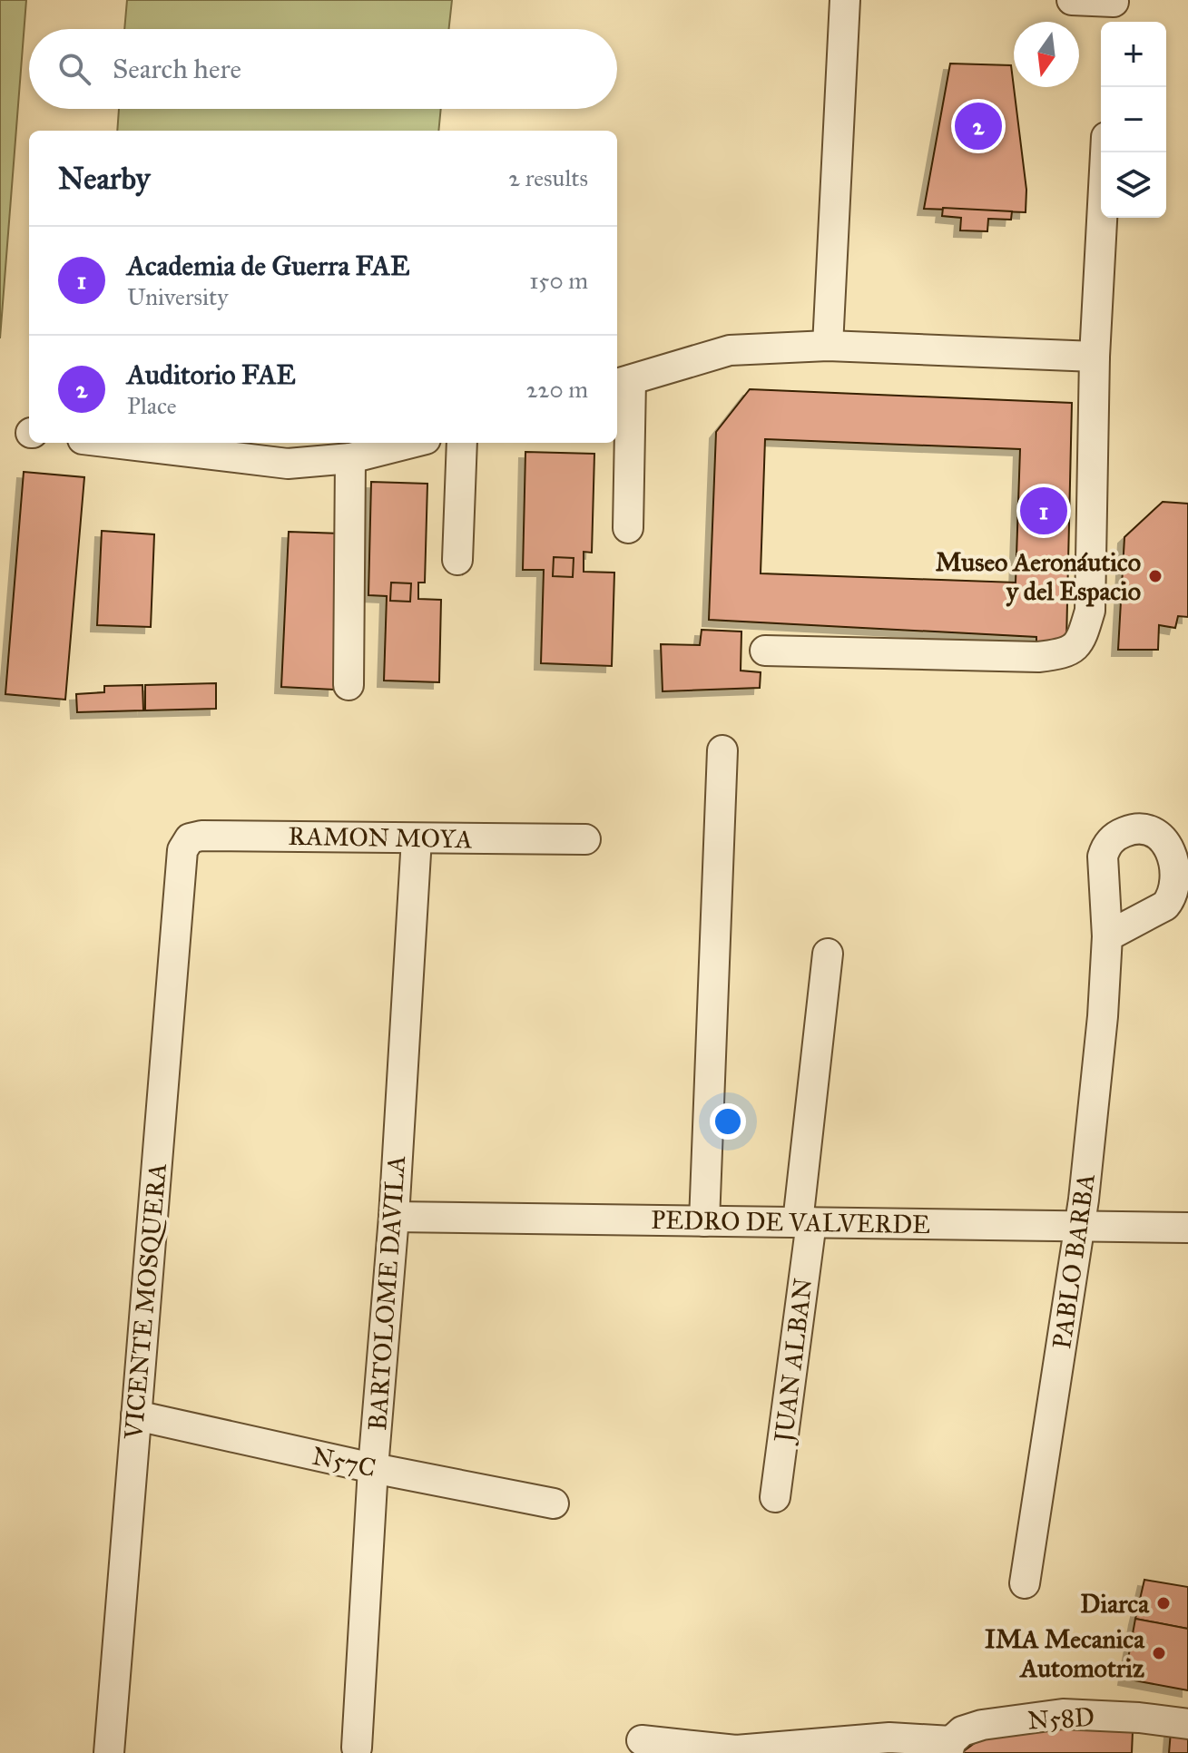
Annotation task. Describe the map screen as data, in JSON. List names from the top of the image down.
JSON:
{
  "streets": {
    "street": [
      "RAMON MOYA",
      "PEDRO DE VALVERDE",
      "PABLO BARBA",
      "BARTOLOME DAVILA",
      "VICENTE MOSQUERA",
      "JUAN ALBAN",
      "N57C",
      "N58D"
    ]
  },
  "crossings": [
    ["RAMON MOYA", "BARTOLOME DAVILA"],
    ["RAMON MOYA", "VICENTE MOSQUERA"],
    ["PEDRO DE VALVERDE", "PABLO BARBA"],
    ["PEDRO DE VALVERDE", "BARTOLOME DAVILA"],
    ["PEDRO DE VALVERDE", "JUAN ALBAN"],
    ["BARTOLOME DAVILA", "N57C"],
    ["VICENTE MOSQUERA", "N57C"]
  ],
  "places": ["Museo Aeronáutico y del Espacio", "Diarca", "IMA Mecanica Automotriz"],
  "north": "bottom",
  "page": {
    "map_buttons": ["+", "−"],
    "search": "Search here",
    "pins": ["2", "1"],
    "heading": ["Nearby", "2 results"],
    "list": [
      {
        "mark": "1",
        "name": "Academia de Guerra FAE",
        "note": "University",
        "value": "150 m"
      },
      {
        "mark": "2",
        "name": "Auditorio FAE",
        "note": "Place",
        "value": "220 m"
      }
    ]
  }
}
